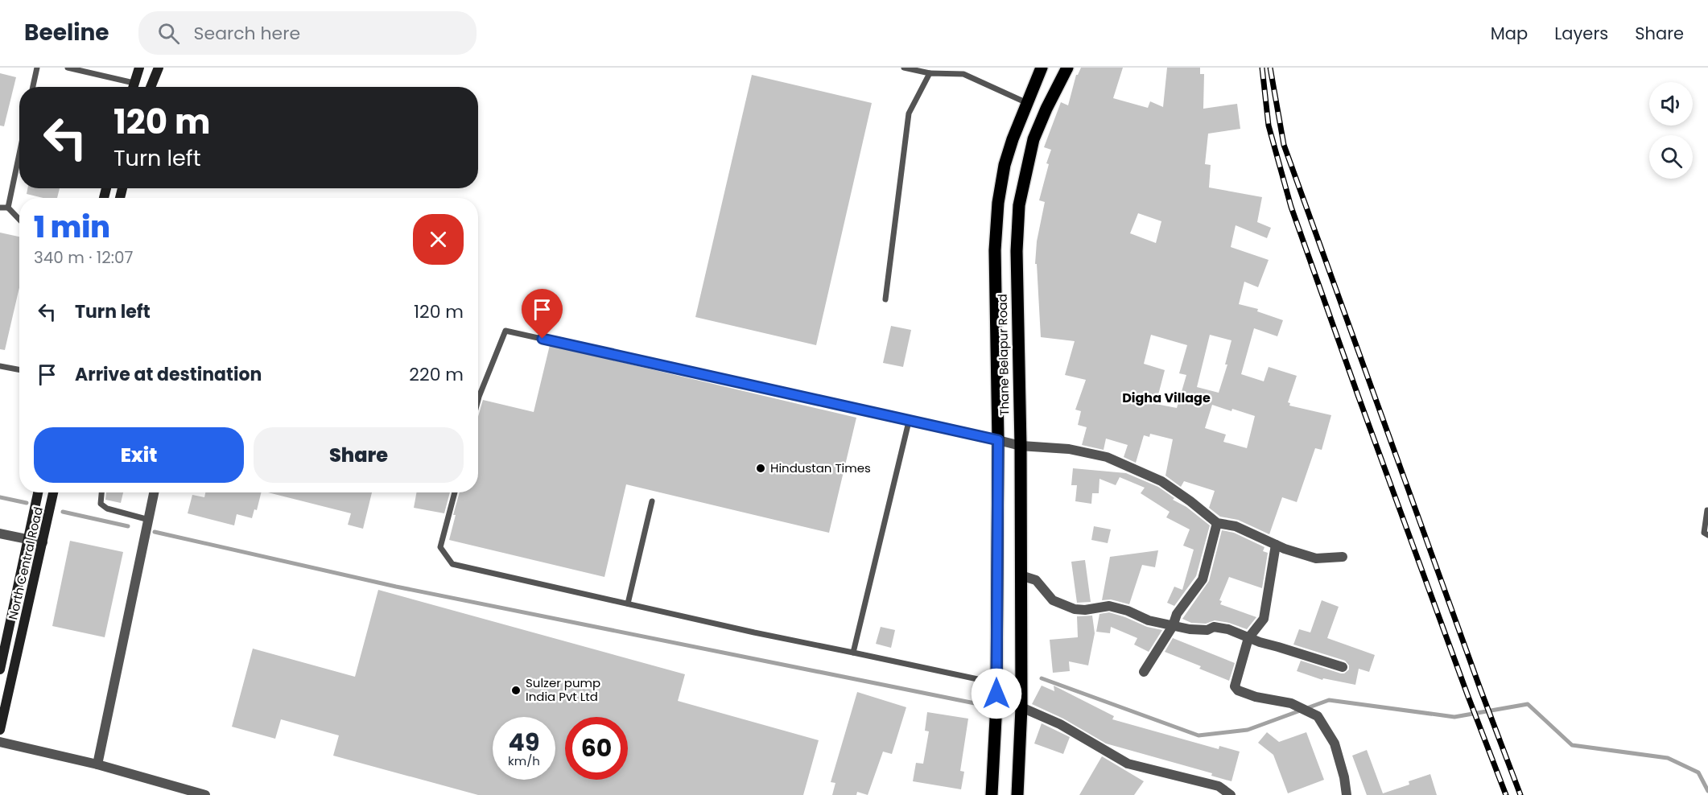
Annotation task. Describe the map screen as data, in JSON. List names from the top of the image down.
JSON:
{
  "streets": {
    "main road": ["Thane Belapur Road", "North Central Road"]
  },
  "districts": ["Digha Village"],
  "places": ["Hindustan Times", "Sulzer pump India Pvt Ltd"],
  "page": {
    "header": "Beeline",
    "search": "Search here",
    "nav": ["Map", "Layers", "Share"],
    "turn": ["120 m", "Turn left"],
    "heading": ["1 min", "340 m · 12:07"],
    "list": [
      {
        "name": "Turn left",
        "value": "120 m"
      },
      {
        "name": "Arrive at destination",
        "value": "220 m"
      }
    ],
    "buttons": ["Exit", "Share"],
    "speed": "49 km/h",
    "limit": "60"
  }
}
